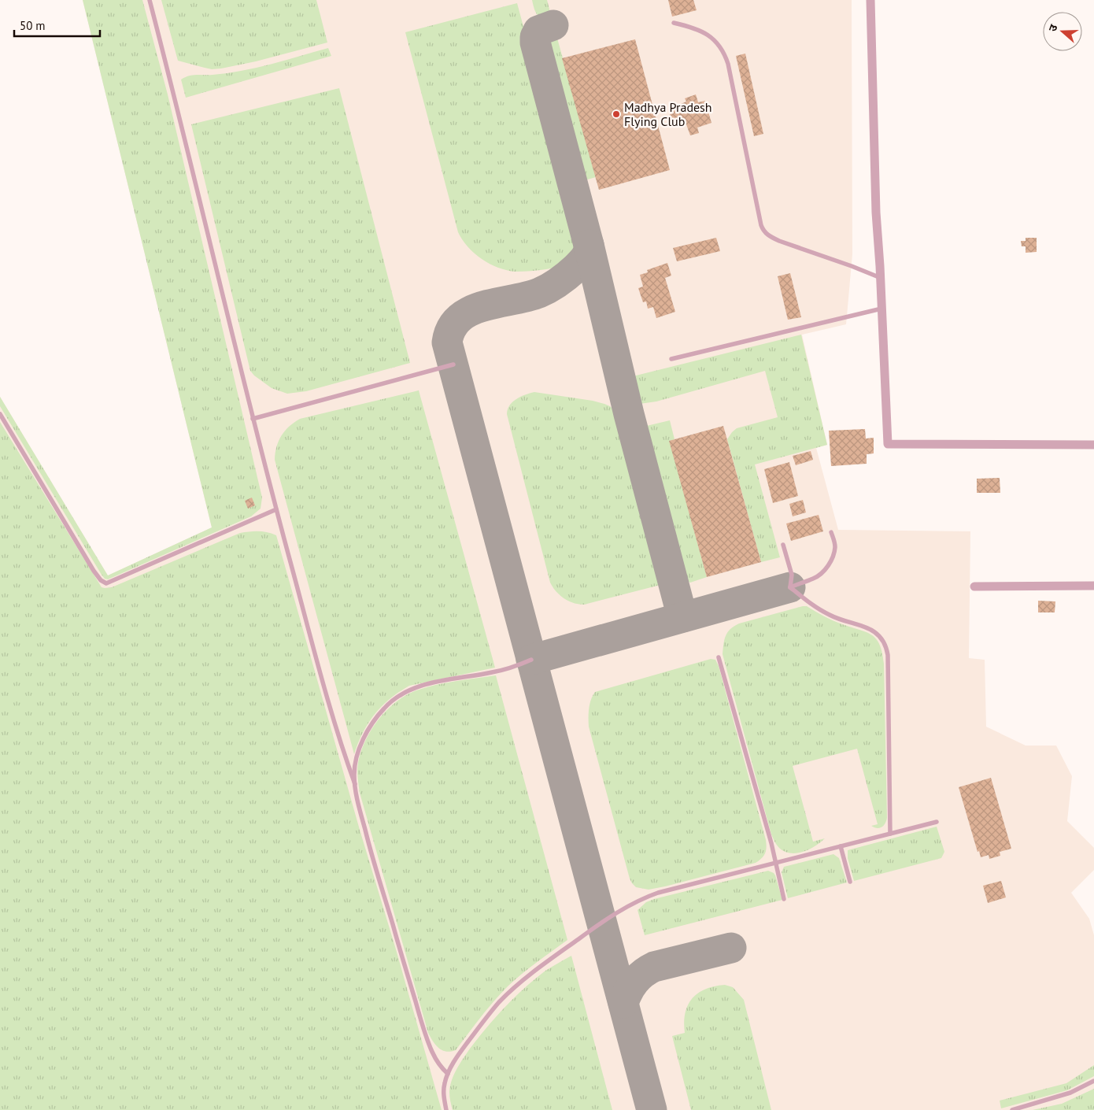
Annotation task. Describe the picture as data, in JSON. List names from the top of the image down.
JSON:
{
  "places": ["Madhya Pradesh Flying Club"],
  "scale_bar": "50 m",
  "north": "left"
}
